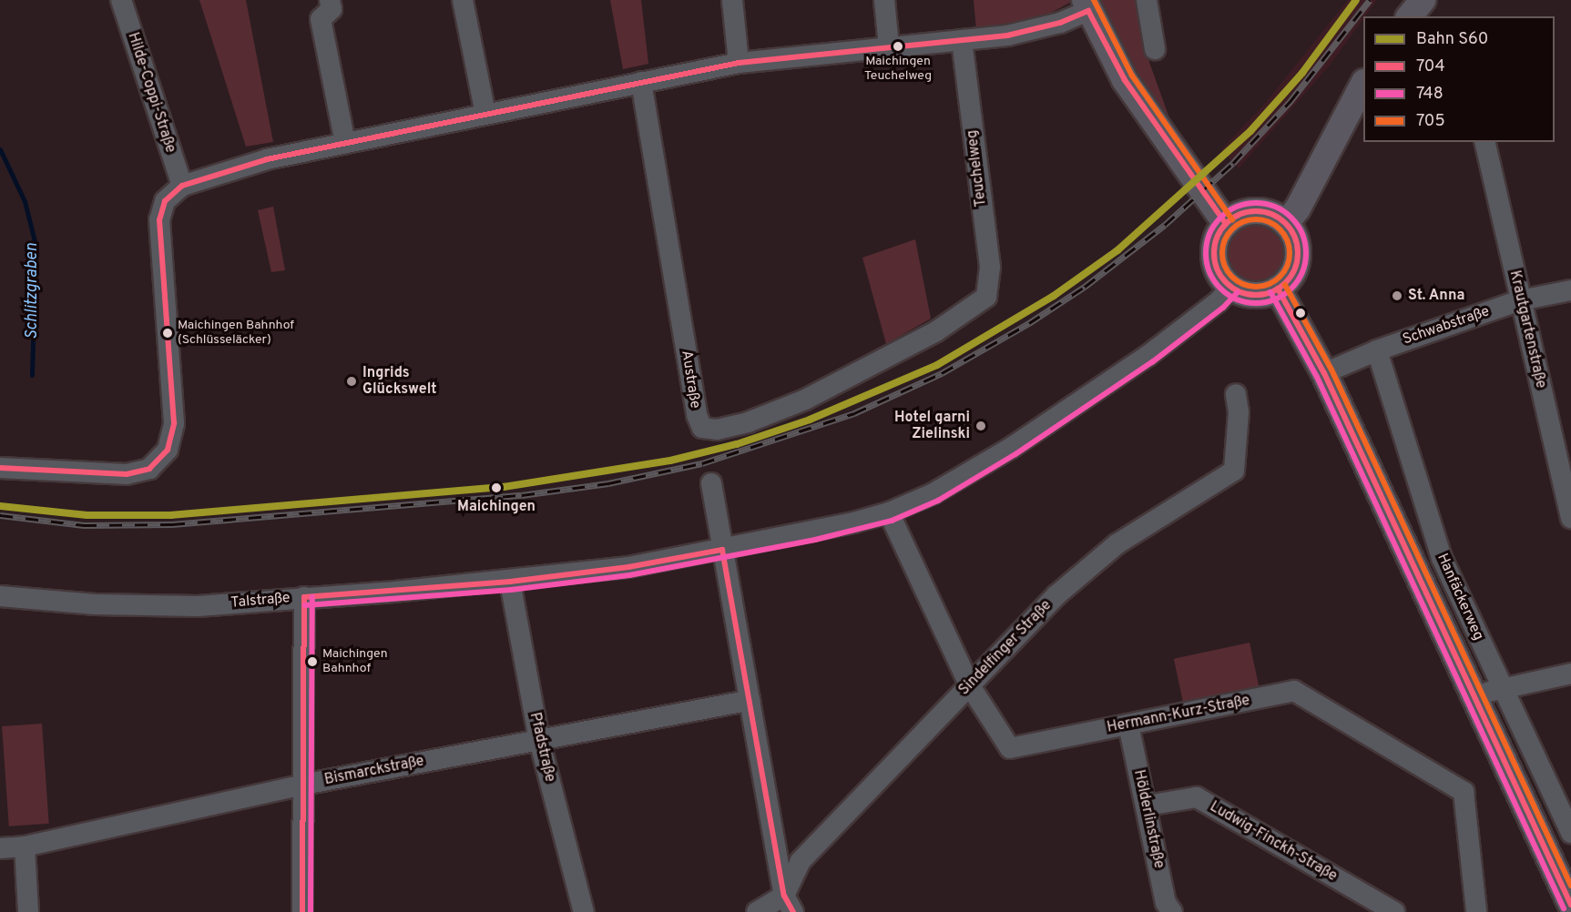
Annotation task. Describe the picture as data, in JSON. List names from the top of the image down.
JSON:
{
  "streets": {
    "street": [
      "Hilde-Coppi-Straße",
      "Teuchelweg",
      "Schwabstraße",
      "Krautgartenstraße",
      "Austraße",
      "Hanfäckerweg",
      "Talstraße",
      "Sindelfinger Straße",
      "Hermann-Kurz-Straße",
      "Pfadstraße",
      "Bismarckstraße",
      "Hölderlinstraße",
      "Ludwig-Finckh-Straße"
    ]
  },
  "crossings": [
    ["Teuchelweg", "Austraße"],
    ["Schwabstraße", "Krautgartenstraße"],
    ["Schwabstraße", "Hanfäckerweg"],
    ["Talstraße", "Hermann-Kurz-Straße"],
    ["Talstraße", "Pfadstraße"],
    ["Sindelfinger Straße", "Hermann-Kurz-Straße"],
    ["Hermann-Kurz-Straße", "Hölderlinstraße"],
    ["Pfadstraße", "Bismarckstraße"],
    ["Hölderlinstraße", "Ludwig-Finckh-Straße"]
  ],
  "water": ["Schlitzgraben"],
  "places": [
    "Maichingen Teuchelweg",
    "St. Anna",
    "Maichingen Bahnhof (Schlüsseläcker)",
    "Ingrids Glückswelt",
    "Hotel garni Zielinski",
    "Maichingen",
    "Maichingen Bahnhof"
  ],
  "lines": [
    "rail line S60",
    "transit line 705",
    "transit line 704",
    "transit line 748"
  ],
  "legend": [
    "Bahn S60",
    "704",
    "748",
    "705"
  ]
}
